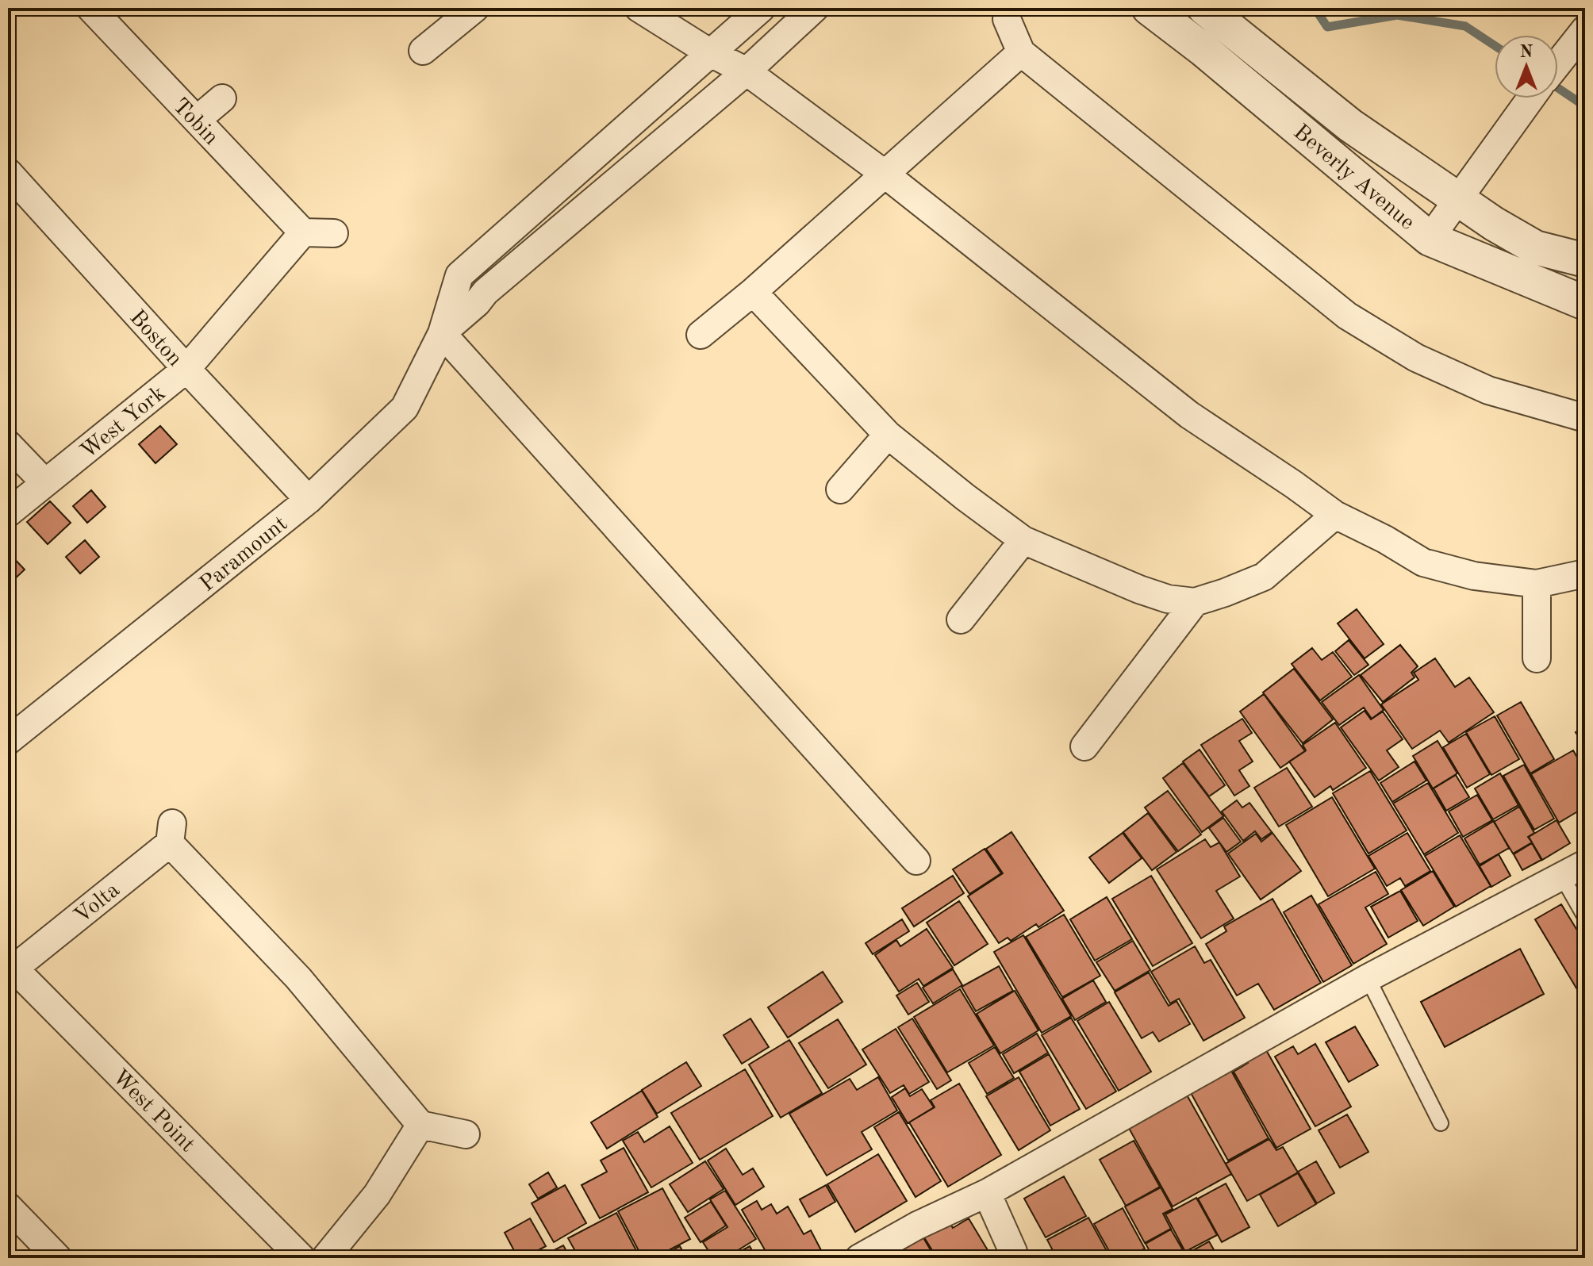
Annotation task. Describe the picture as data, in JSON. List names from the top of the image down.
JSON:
{
  "streets": {
    "street": [
      "Tobin",
      "Beverly Avenue",
      "Boston",
      "West York",
      "Paramount",
      "Volta",
      "West Point"
    ]
  },
  "crossings": [
    ["Tobin", "West York"],
    ["Boston", "West York"],
    ["Boston", "Paramount"],
    ["Volta", "West Point"]
  ],
  "north": "top"
}
